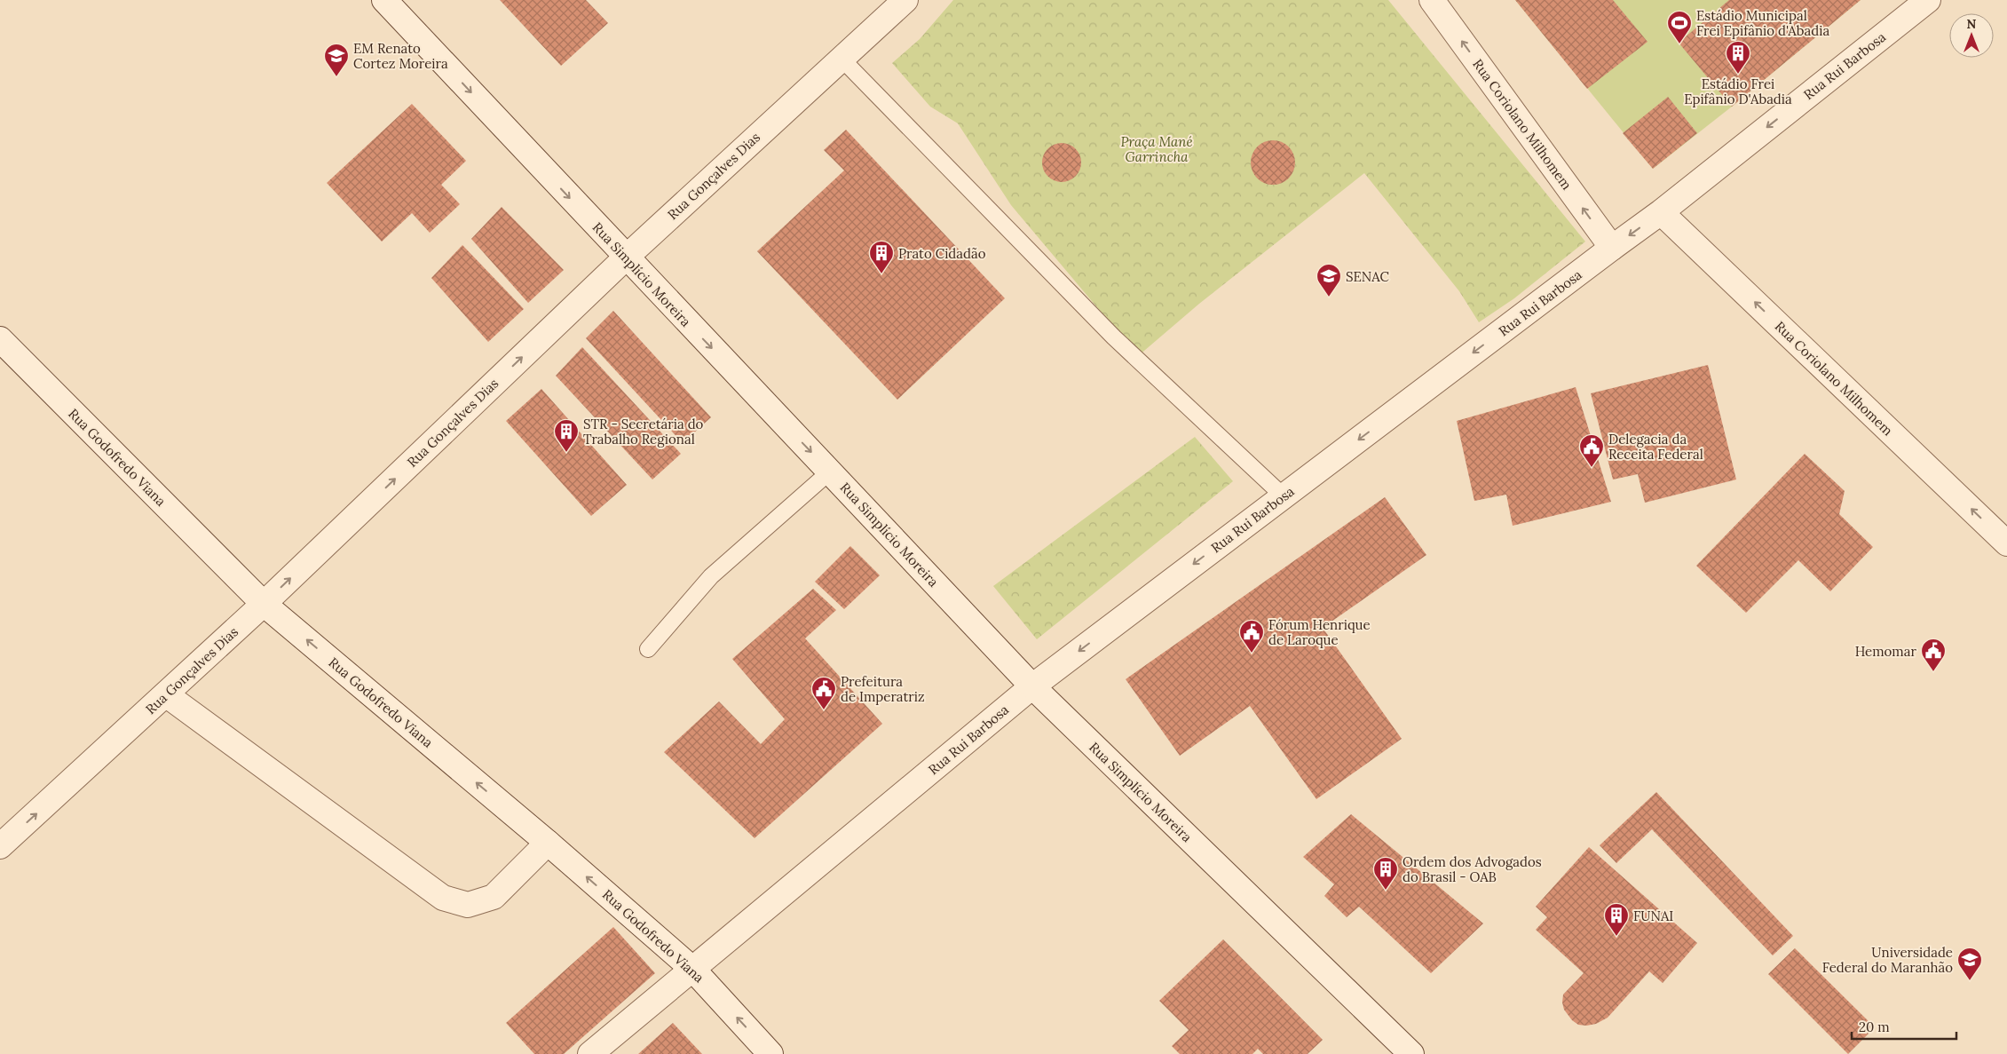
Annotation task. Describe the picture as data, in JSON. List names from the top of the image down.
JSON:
{
  "streets": {
    "street": [
      "Rua Rui Barbosa",
      "Rua Coriolano Milhomem",
      "Rua Gonçalves Dias",
      "Rua Simplício Moreira",
      "Rua Godofredo Viana"
    ]
  },
  "crossings": [
    ["Rua Rui Barbosa", "Rua Coriolano Milhomem"],
    ["Rua Rui Barbosa", "Rua Simplício Moreira"],
    ["Rua Rui Barbosa", "Rua Godofredo Viana"],
    ["Rua Gonçalves Dias", "Rua Simplício Moreira"],
    ["Rua Gonçalves Dias", "Rua Godofredo Viana"]
  ],
  "one_way": [
    "Rua Rui Barbosa",
    "Rua Coriolano Milhomem",
    "Rua Gonçalves Dias",
    "Rua Simplício Moreira",
    "Rua Godofredo Viana"
  ],
  "parks": ["Praça Mané Garrincha"],
  "places": {
    "sports": ["Estádio Municipal Frei Epifânio d'Abadia"],
    "building": [
      "Estádio Frei Epifânio D'Abadia",
      "Prato Cidadão",
      "STR - Secretária do Trabalho Regional",
      "Ordem dos Advogados do Brasil - OAB",
      "FUNAI"
    ],
    "school or university": ["EM Renato Cortez Moreira", "SENAC", "Universidade Federal do Maranhão"],
    "public building": [
      "Delegacia da Receita Federal",
      "Fórum Henrique de Laroque",
      "Hemomar",
      "Prefeitura de Imperatriz"
    ]
  },
  "scale_bar": "20 m",
  "north": "top"
}
